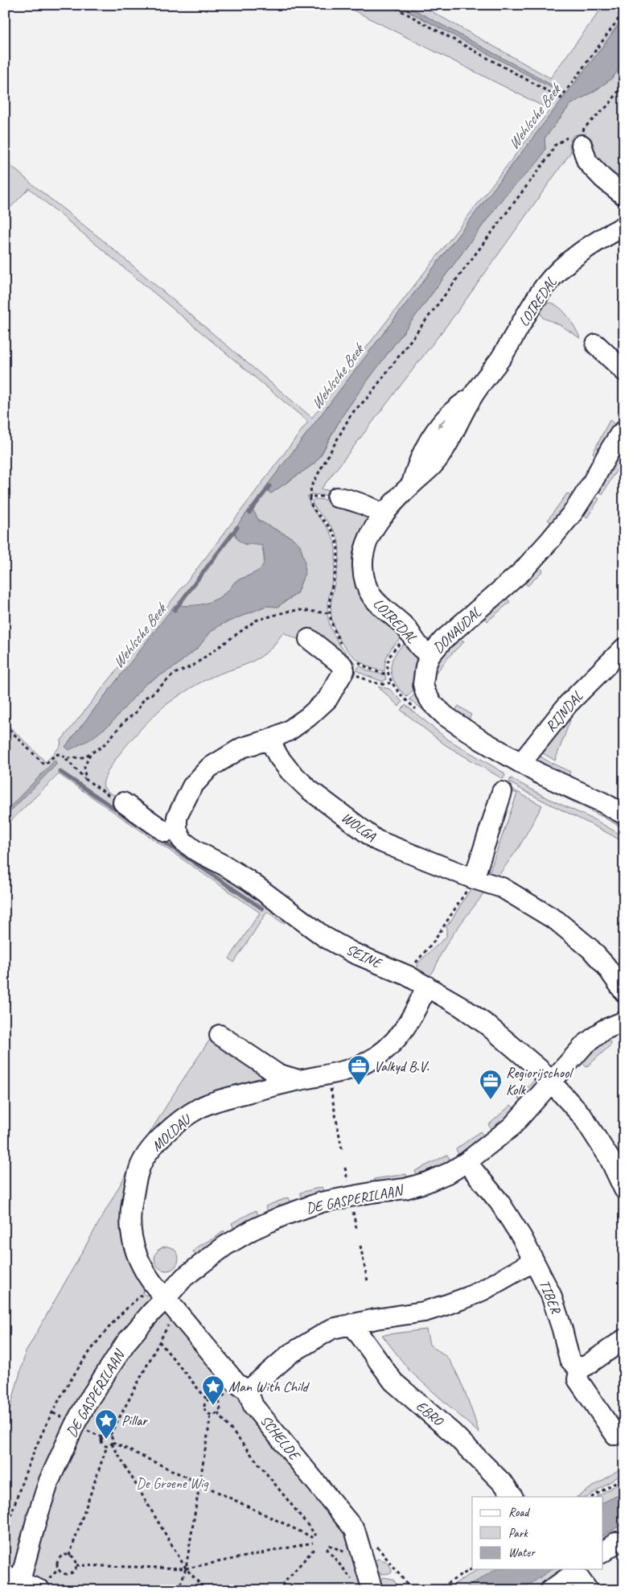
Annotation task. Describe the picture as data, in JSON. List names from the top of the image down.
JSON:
{
  "streets": {
    "street": [
      "LOIREDAL",
      "DONAUDAL",
      "RIJNDAL",
      "WOLGA",
      "SEINE",
      "MOLDAU",
      "DE GASPERILAAN",
      "TIBER",
      "EBRO",
      "SCHELDE"
    ]
  },
  "crossings": [
    ["LOIREDAL", "DONAUDAL"],
    ["DONAUDAL", "RIJNDAL"],
    ["SEINE", "MOLDAU"],
    ["SEINE", "DE GASPERILAAN"],
    ["MOLDAU", "DE GASPERILAAN"],
    ["MOLDAU", "SCHELDE"],
    ["DE GASPERILAAN", "TIBER"],
    ["DE GASPERILAAN", "SCHELDE"]
  ],
  "water": ["Wehlsche Beek"],
  "parks": ["De Groene Wig"],
  "places": {
    "office": ["Valkyd B.V.", "Regiorijschool Kolk"],
    "place": ["Man With Child", "Pillar"]
  },
  "legend": ["Road", "Park", "Water"]
}
